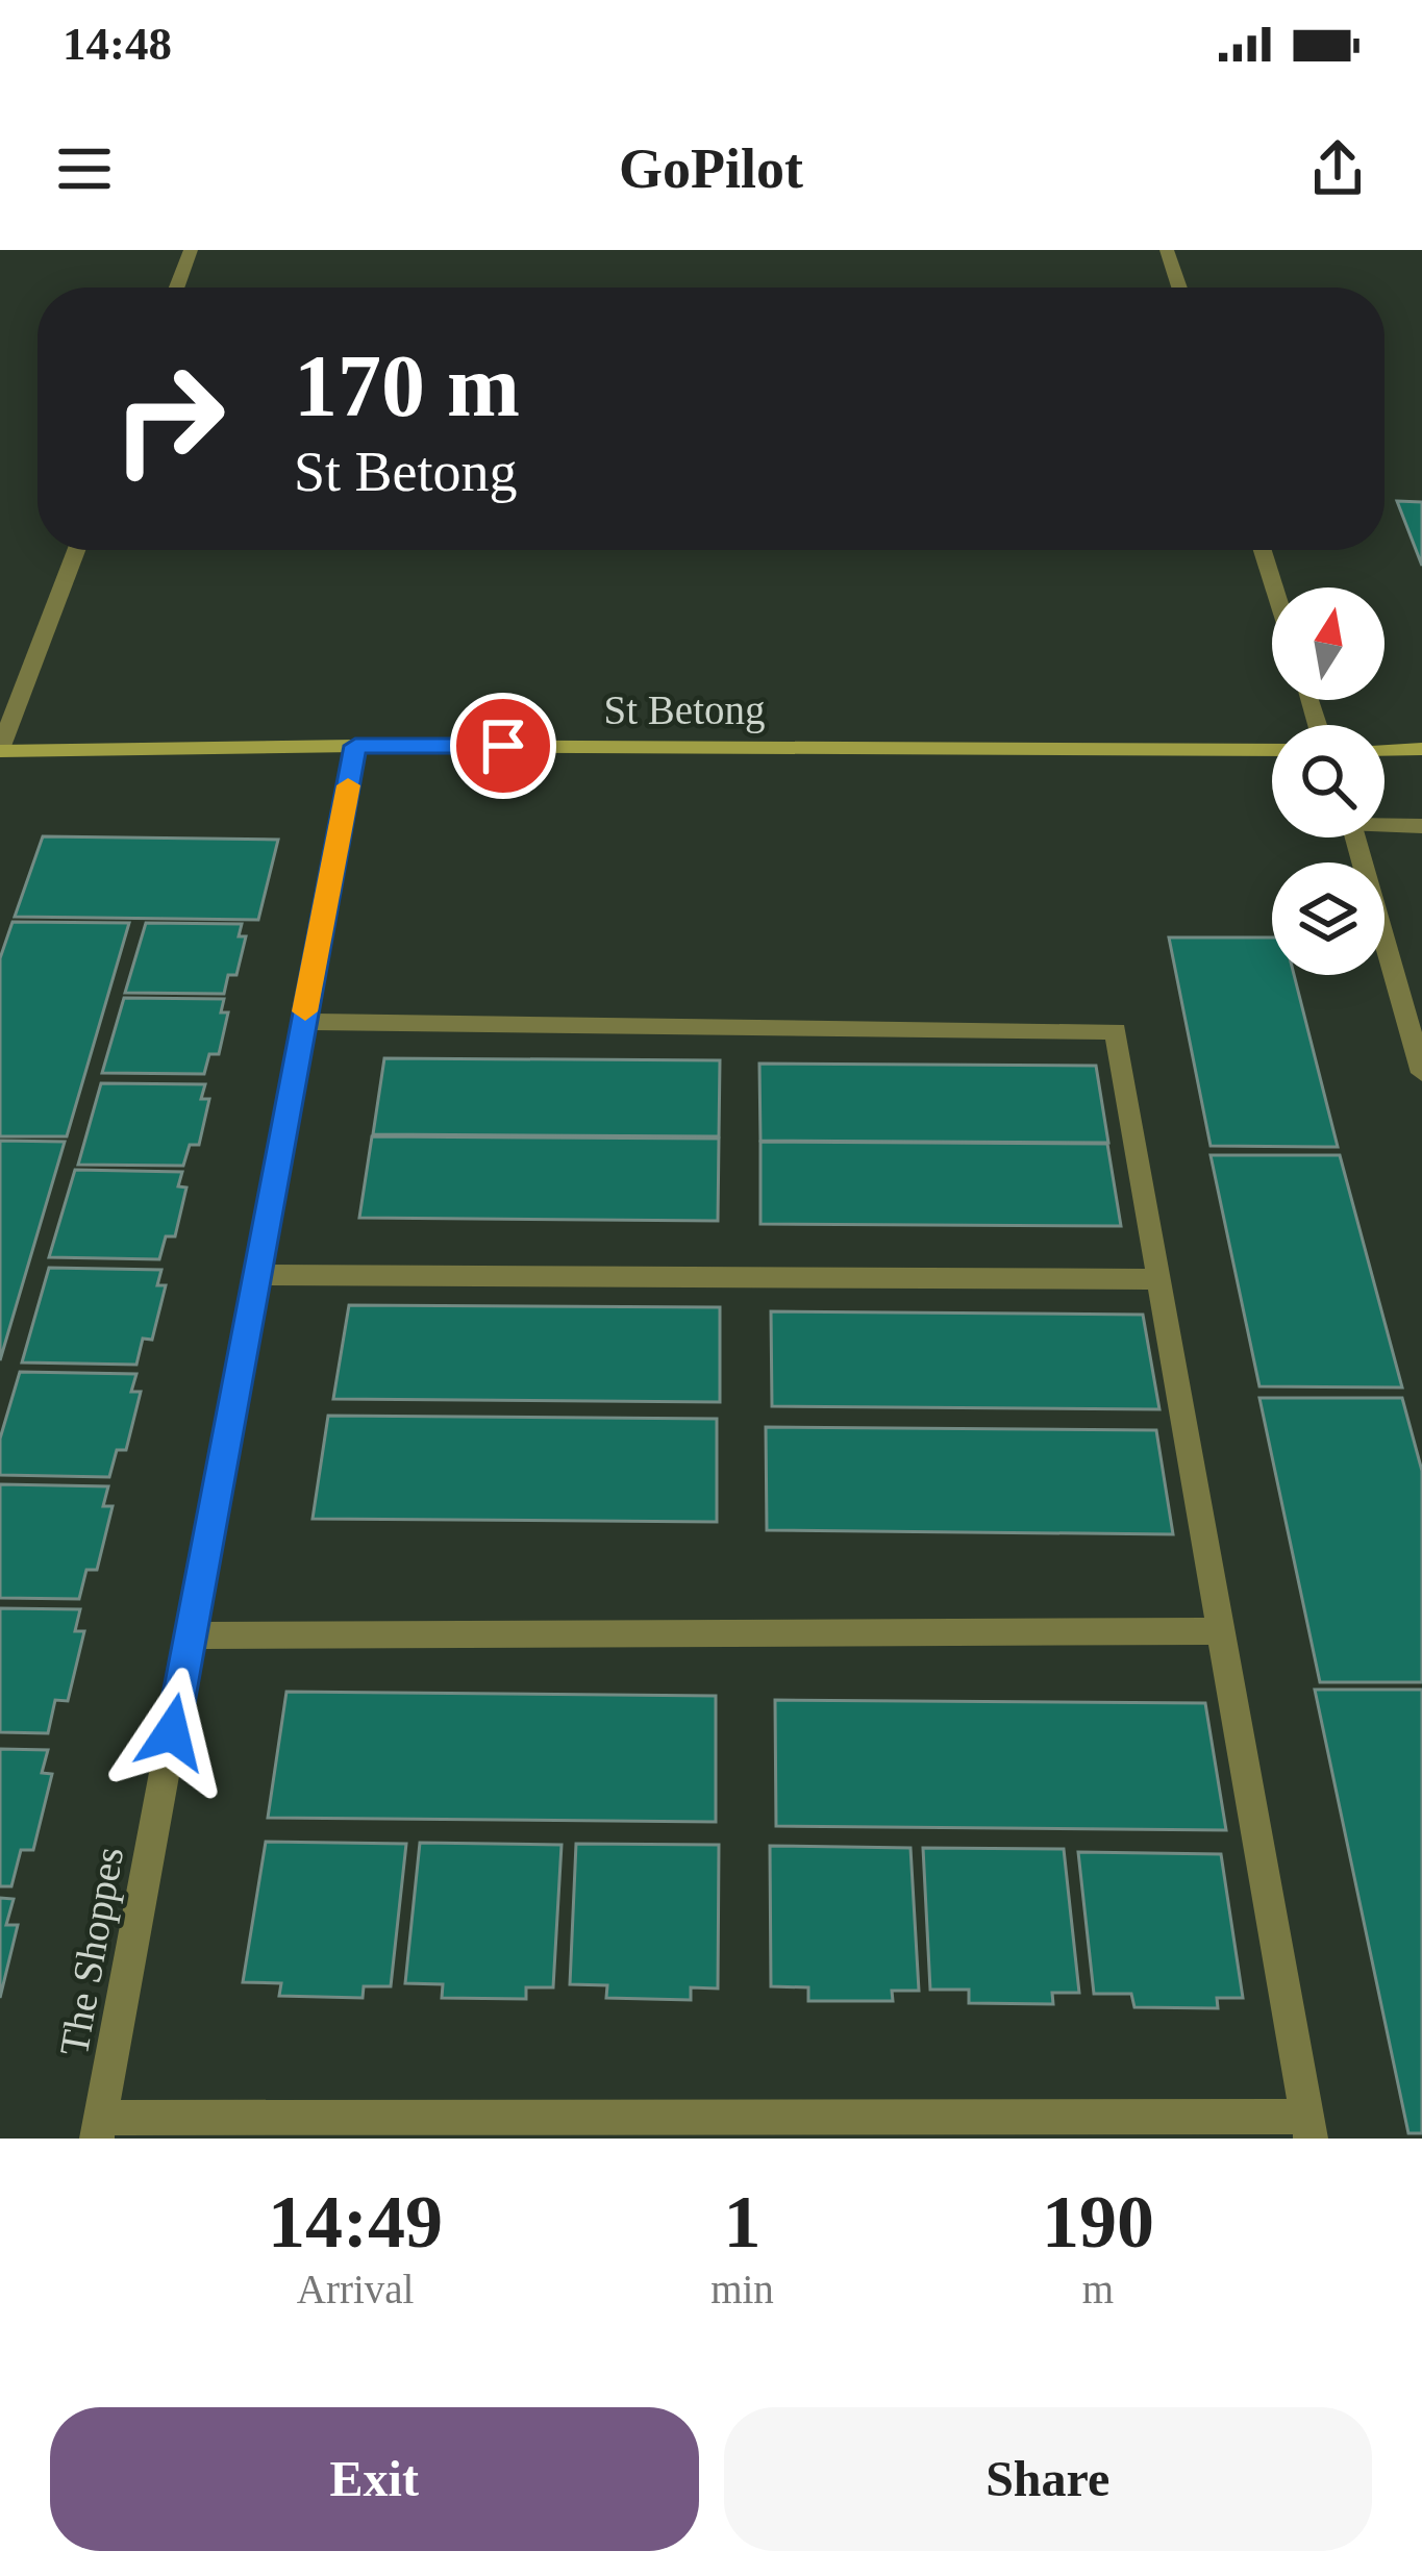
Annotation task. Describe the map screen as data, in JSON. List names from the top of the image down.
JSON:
{
  "streets": {
    "main road": ["St Betong"],
    "street": ["The Shoppes"]
  },
  "crossings": [
    ["St Betong", "The Shoppes"]
  ],
  "north": "top",
  "page": {
    "status": "14:48",
    "header": "GoPilot",
    "turn": ["170 m", "St Betong"],
    "eta": [
      "14:49",
      "Arrival",
      "1",
      "min",
      "190",
      "m"
    ],
    "buttons": ["Exit", "Share"]
  }
}
